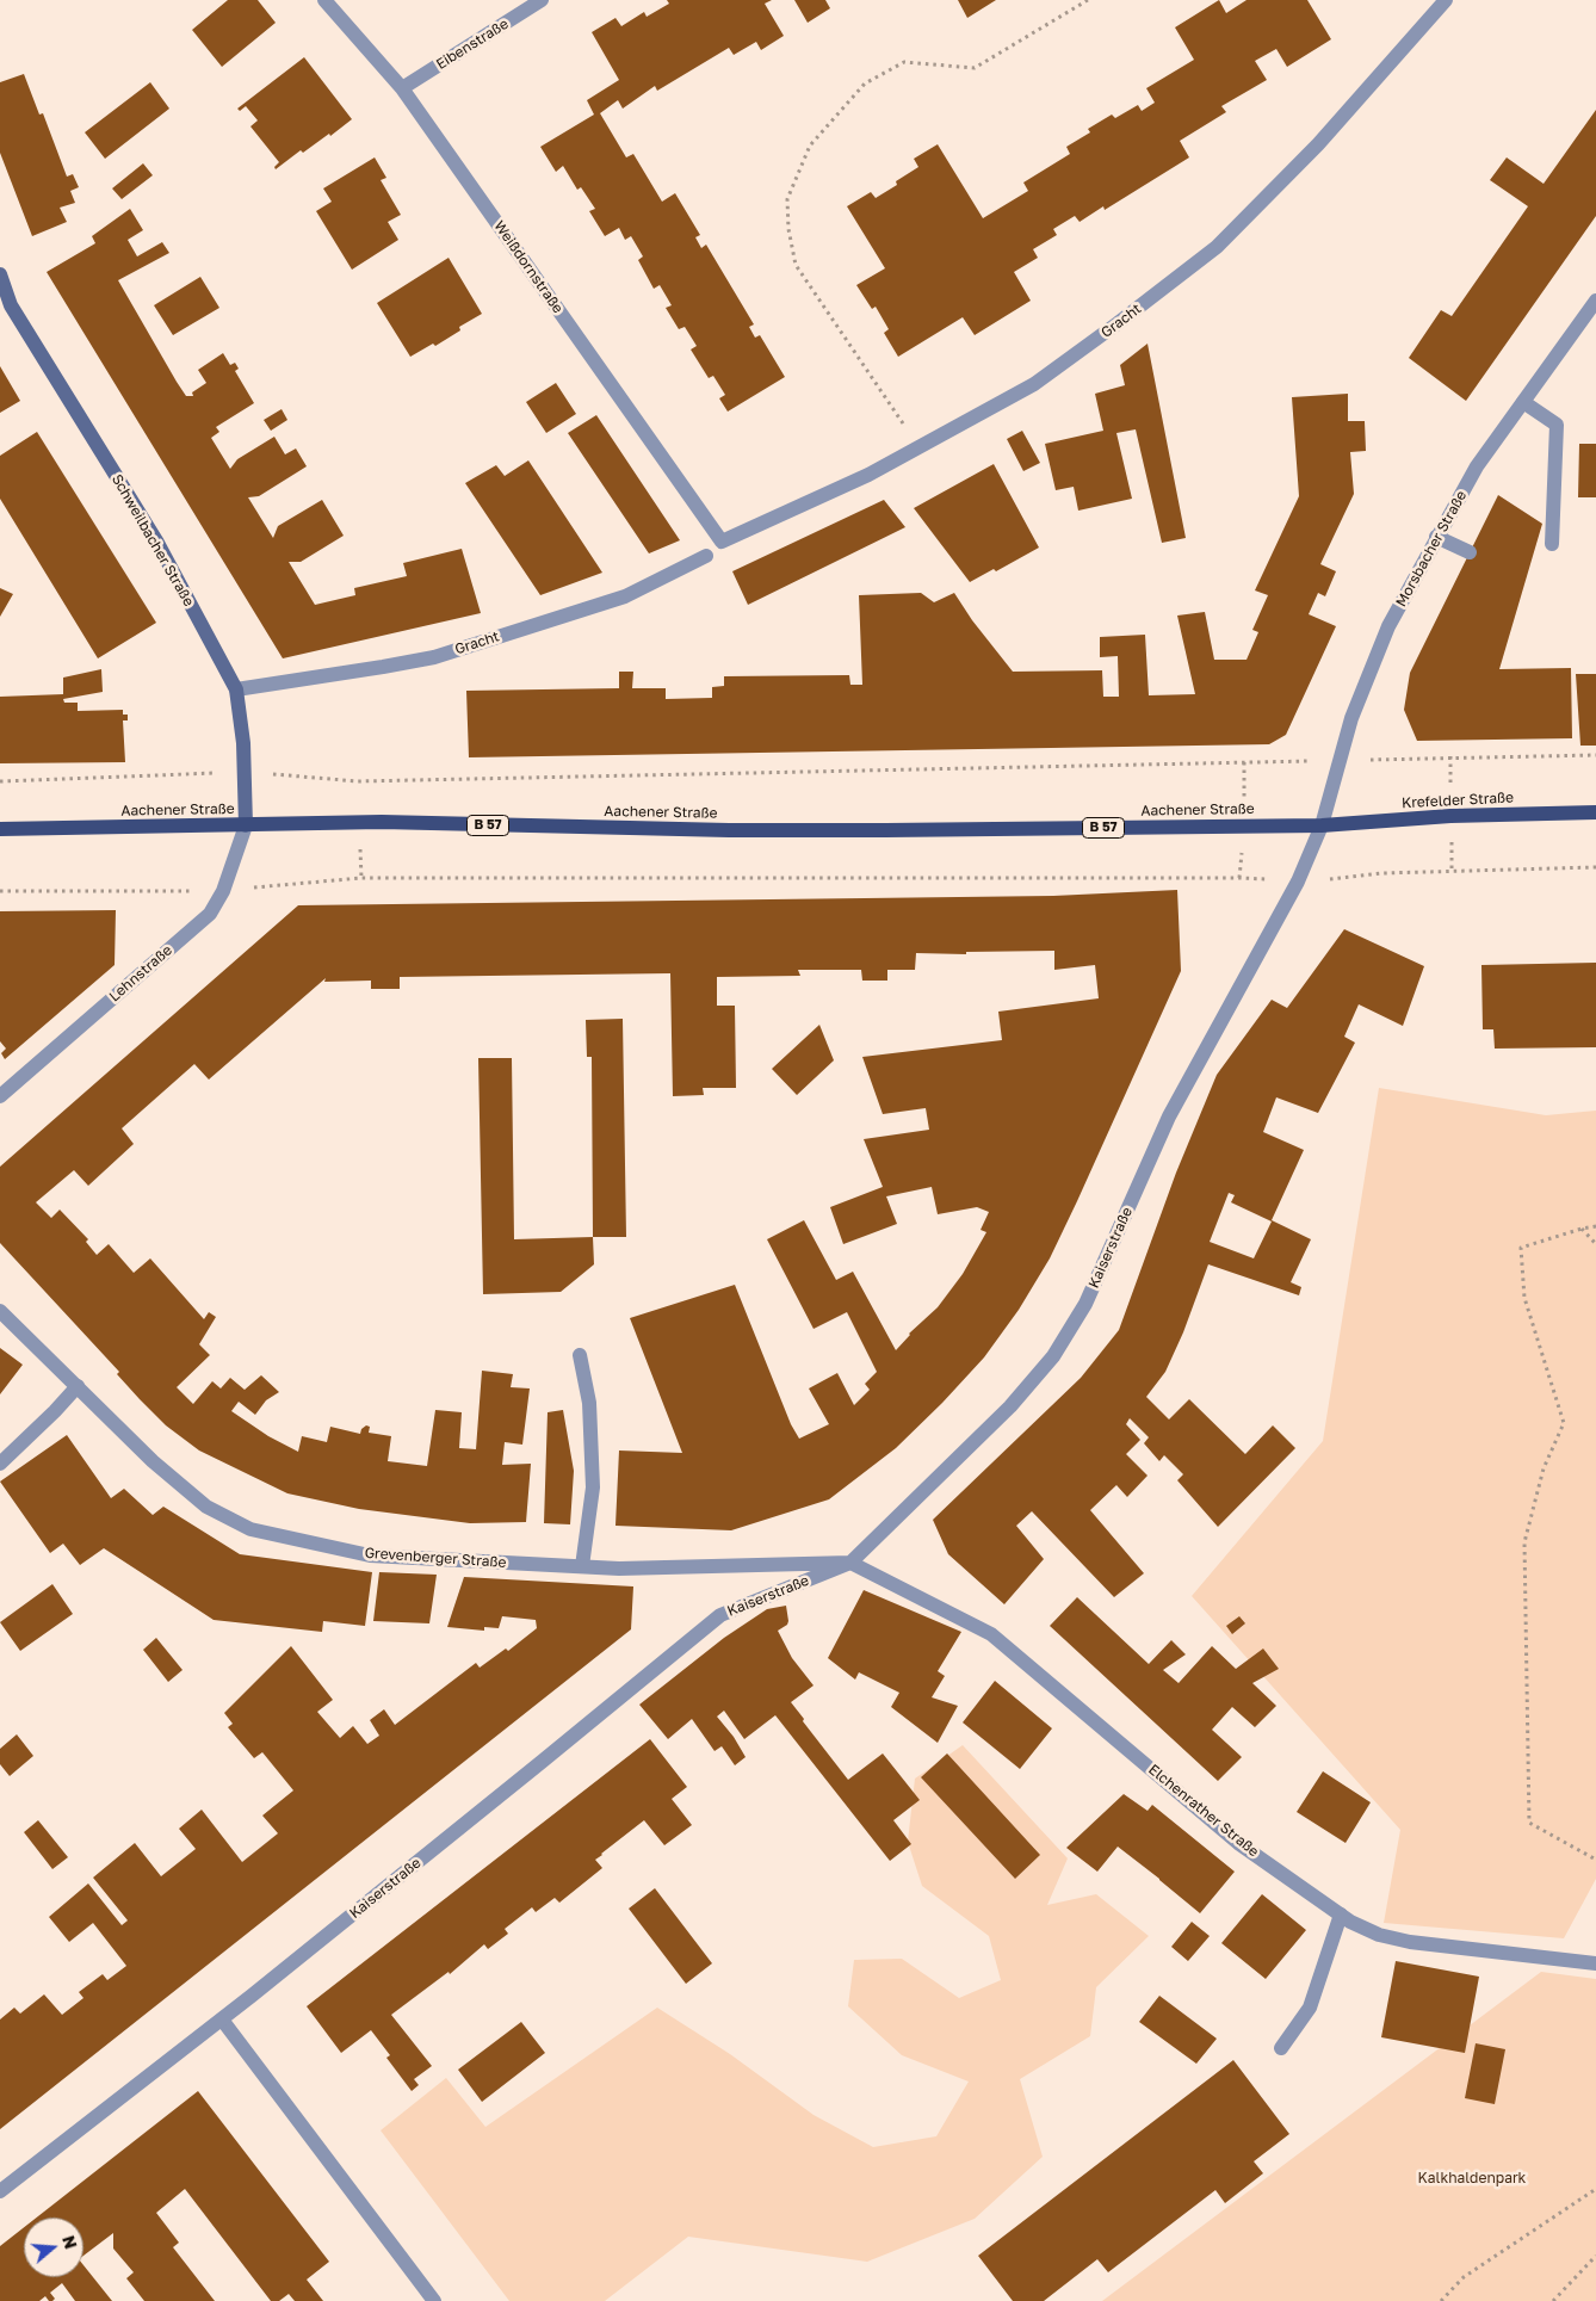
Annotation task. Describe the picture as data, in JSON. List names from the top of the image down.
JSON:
{
  "streets": {
    "main road": [
      "Schweilbacher Straße",
      "Krefelder Straße",
      "Aachener Straße",
      "B 57"
    ],
    "street": [
      "Eibenstraße",
      "Weißdornstraße",
      "Gracht",
      "Morsbacher Straße",
      "Lehnstraße",
      "Kaiserstraße",
      "Grevenberger Straße",
      "Elchenrather Straße"
    ]
  },
  "crossings": [
    ["Eibenstraße", "Weißdornstraße"],
    ["Weißdornstraße", "Gracht"],
    ["Gracht", "Schweilbacher Straße"],
    ["Schweilbacher Straße", "Aachener Straße"],
    ["Schweilbacher Straße", "Lehnstraße"],
    ["Morsbacher Straße", "Krefelder Straße"],
    ["Morsbacher Straße", "Aachener Straße"],
    ["Morsbacher Straße", "Kaiserstraße"],
    ["Krefelder Straße", "Aachener Straße"],
    ["Krefelder Straße", "Kaiserstraße"],
    ["Aachener Straße", "Lehnstraße"],
    ["Aachener Straße", "Kaiserstraße"],
    ["Kaiserstraße", "Grevenberger Straße"],
    ["Kaiserstraße", "Elchenrather Straße"],
    ["Grevenberger Straße", "Elchenrather Straße"]
  ],
  "parks": ["Kalkhaldenpark"],
  "north": "right"
}
